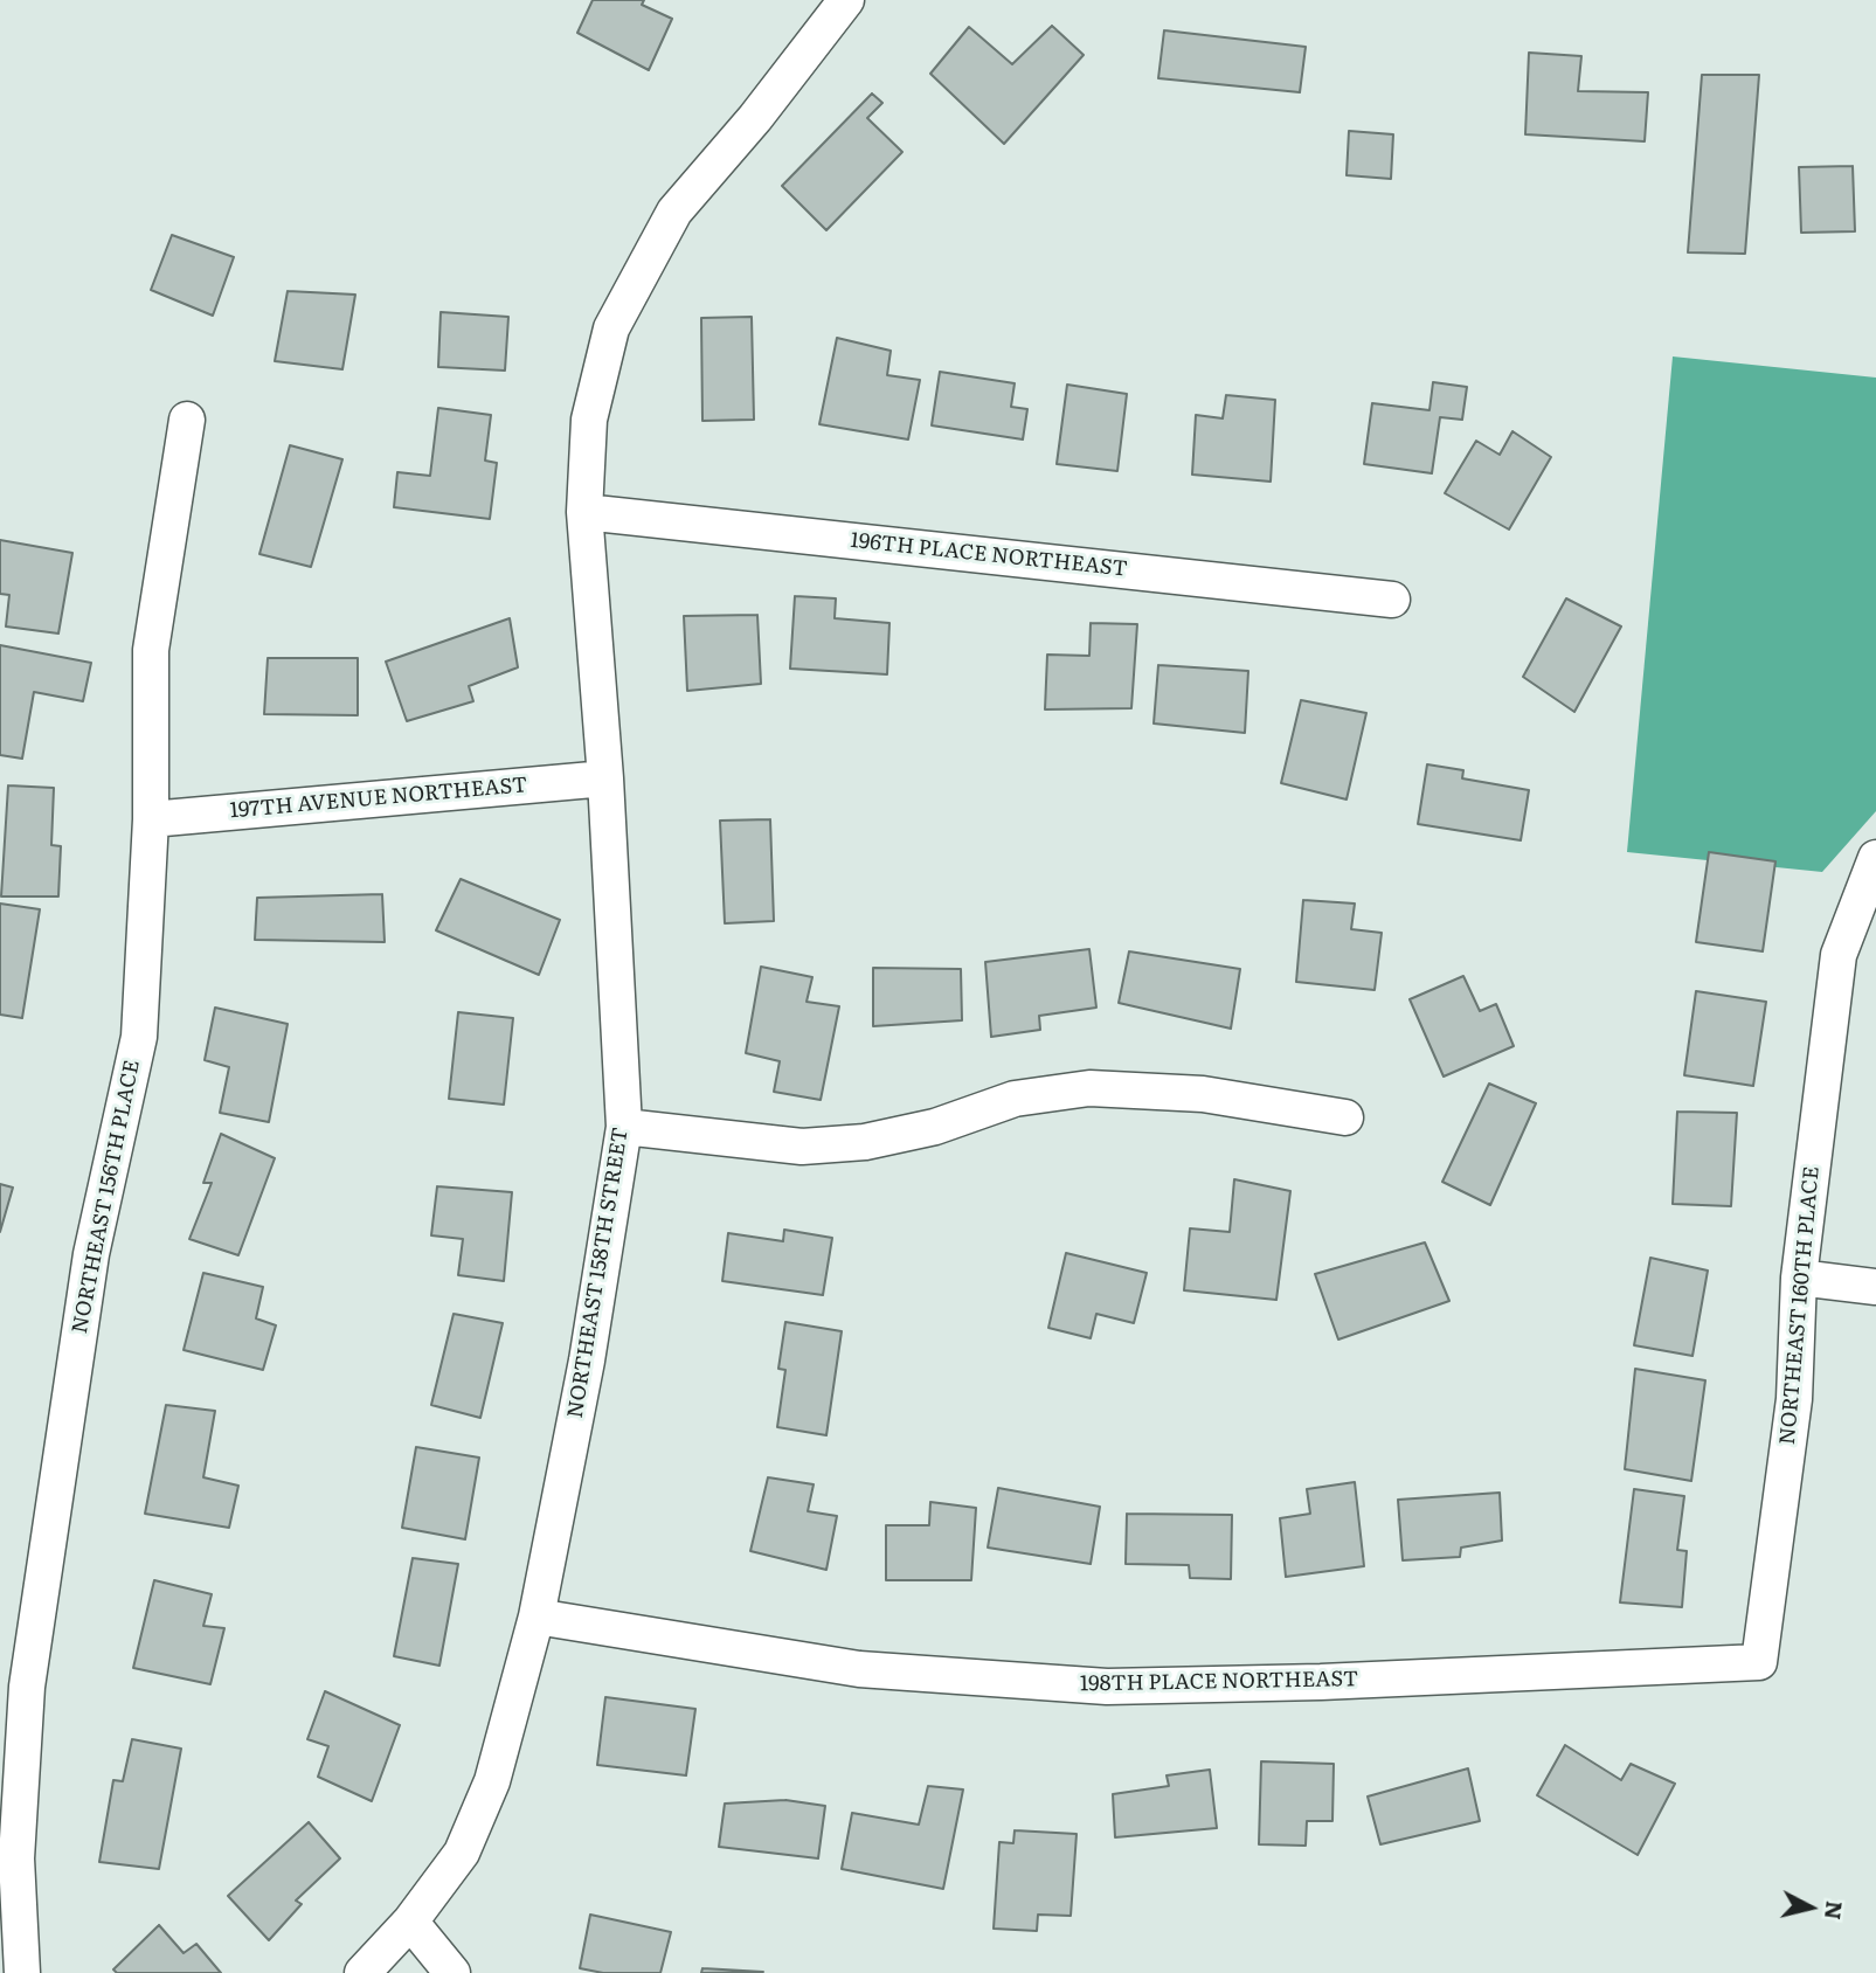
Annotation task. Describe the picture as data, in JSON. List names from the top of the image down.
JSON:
{
  "streets": {
    "street": [
      "196TH PLACE NORTHEAST",
      "197TH AVENUE NORTHEAST",
      "NORTHEAST 156TH PLACE",
      "NORTHEAST 158TH STREET",
      "NORTHEAST 160TH PLACE",
      "198TH PLACE NORTHEAST"
    ]
  },
  "crossings": [
    ["196TH PLACE NORTHEAST", "NORTHEAST 158TH STREET"],
    ["197TH AVENUE NORTHEAST", "NORTHEAST 156TH PLACE"],
    ["197TH AVENUE NORTHEAST", "NORTHEAST 158TH STREET"],
    ["NORTHEAST 158TH STREET", "198TH PLACE NORTHEAST"],
    ["NORTHEAST 160TH PLACE", "198TH PLACE NORTHEAST"]
  ],
  "north": "right"
}
